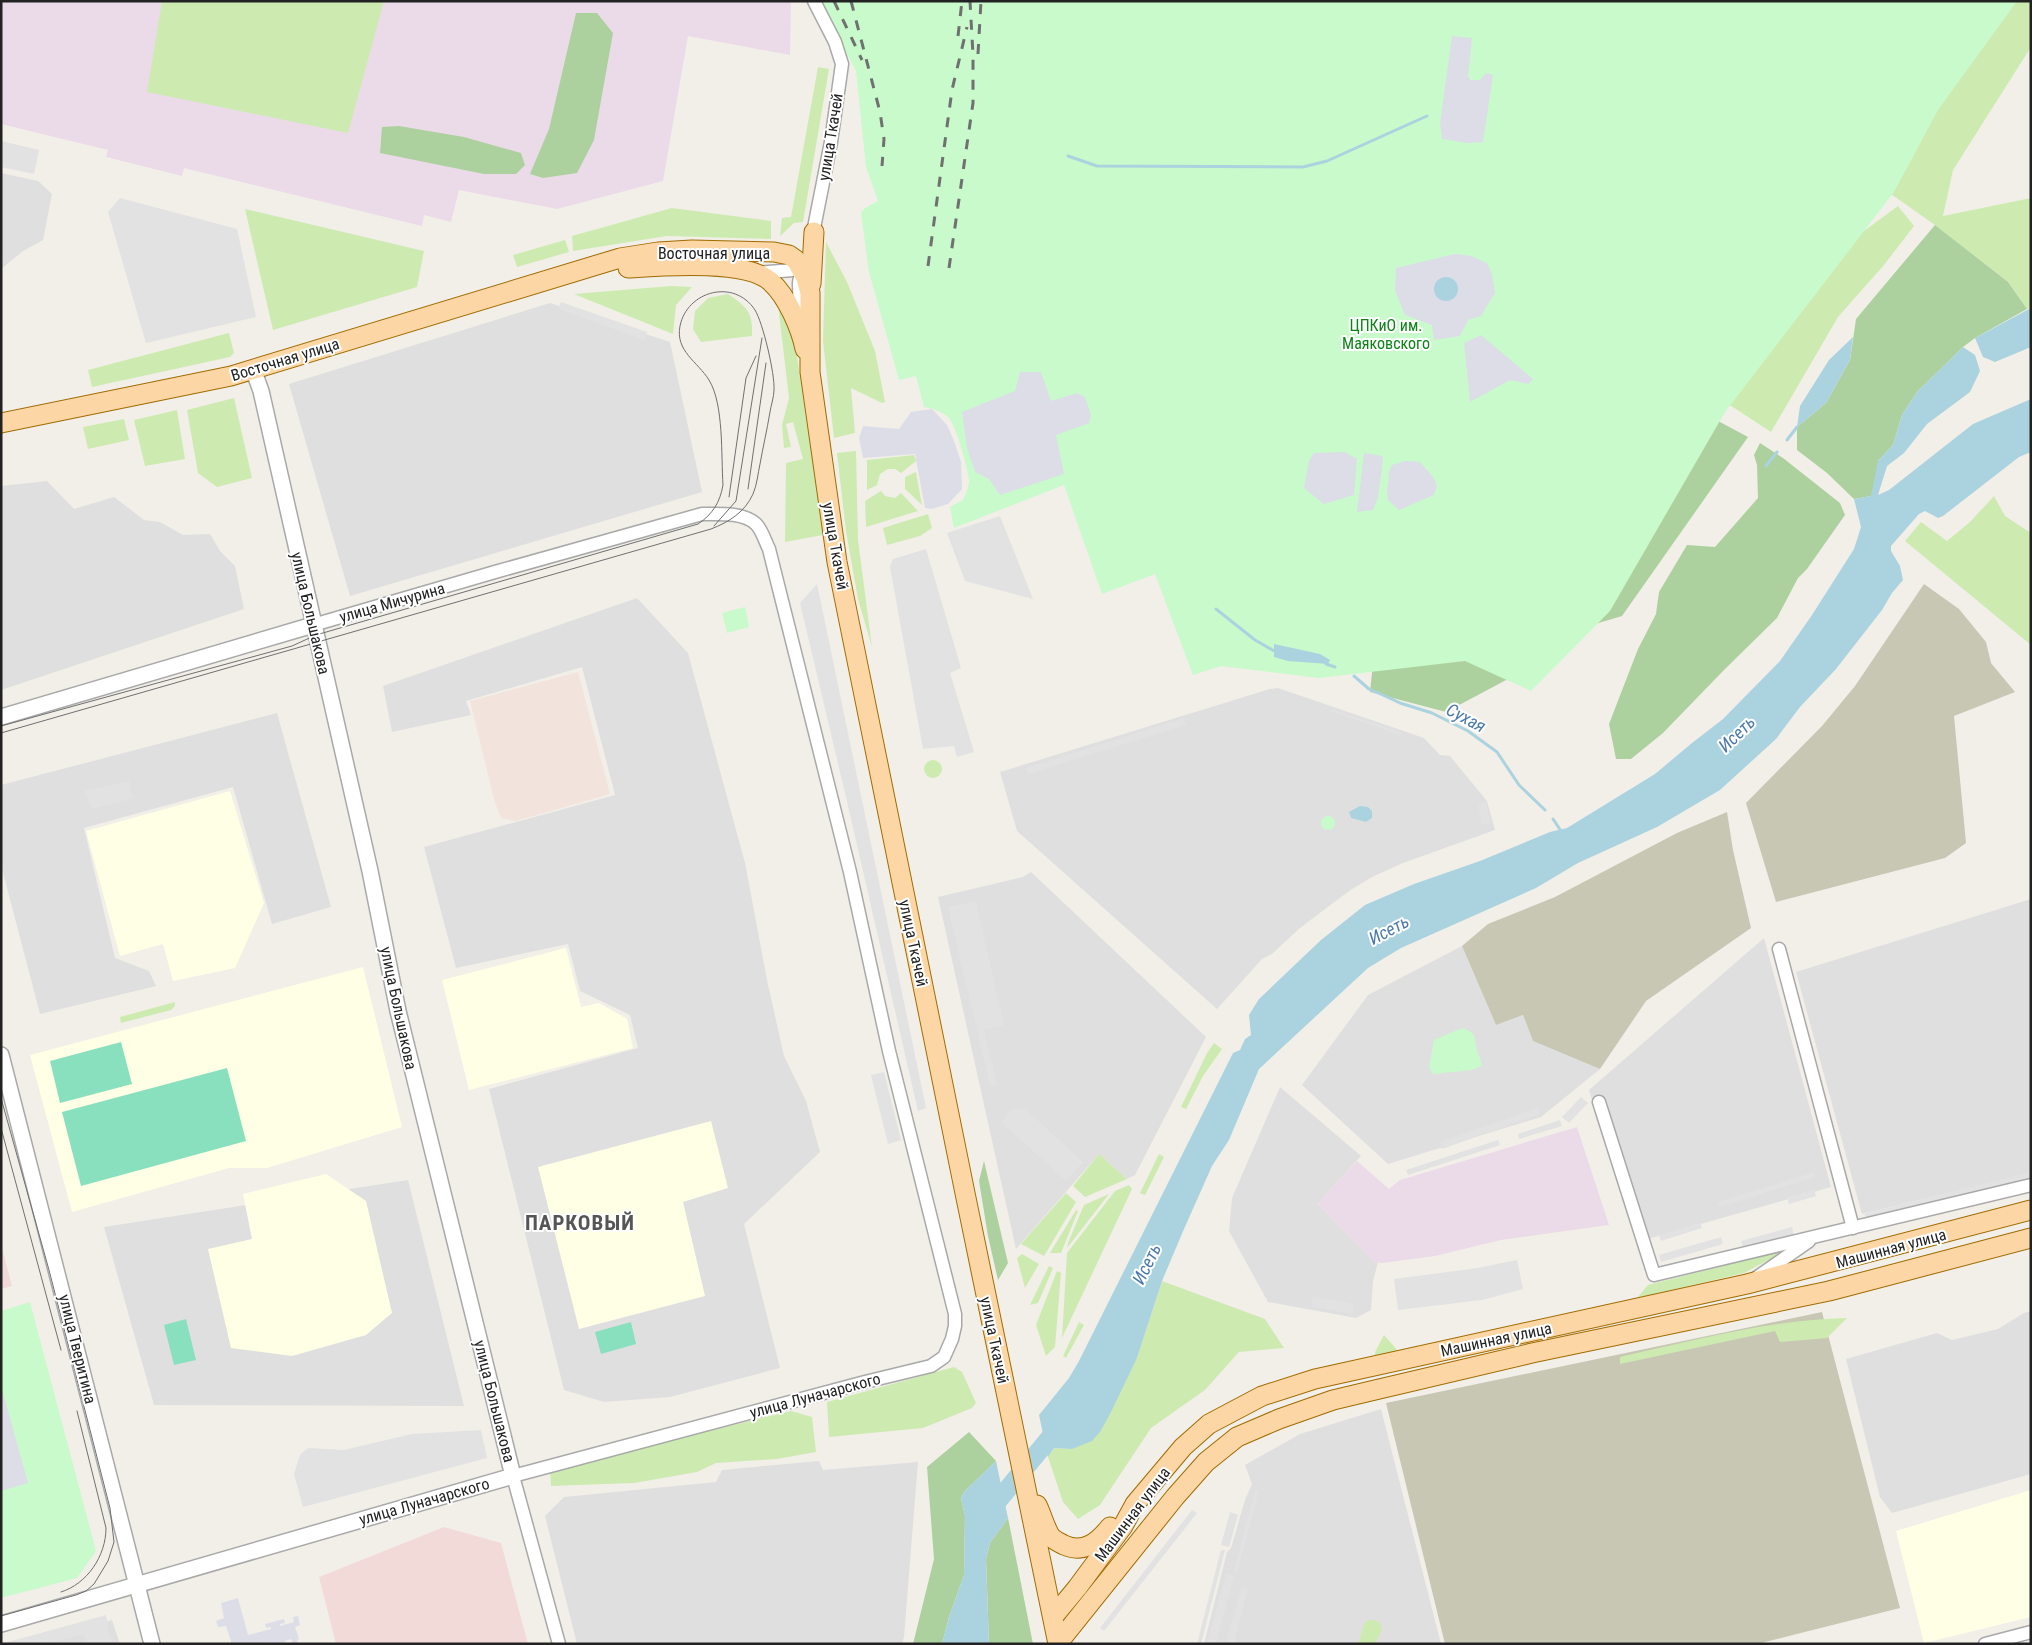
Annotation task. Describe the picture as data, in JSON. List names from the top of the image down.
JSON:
{
  "streets": {
    "main road": ["улица Ткачей", "Восточная улица", "Машинная улица"],
    "street": [
      "улица Мичурина",
      "улица Большакова",
      "улица Тверитина",
      "улица Луначарского"
    ]
  },
  "crossings": [
    ["улица Ткачей", "Восточная улица"],
    ["улица Ткачей", "улица Мичурина"],
    ["улица Ткачей", "улица Луначарского"],
    ["Восточная улица", "улица Большакова"],
    ["улица Мичурина", "улица Большакова"],
    ["улица Большакова", "улица Луначарского"],
    ["улица Тверитина", "улица Луначарского"]
  ],
  "districts": ["ПАРКОВЫЙ"],
  "water": ["Сухая", "Исеть"],
  "parks": ["ЦПКиО им. Маяковского"]
}
